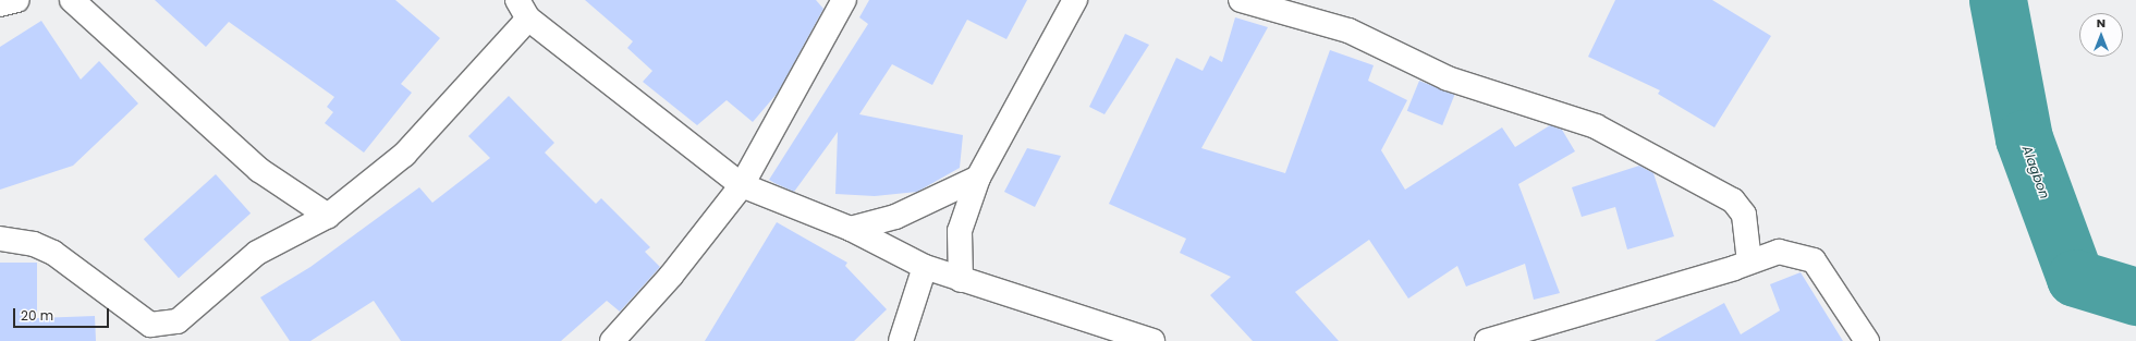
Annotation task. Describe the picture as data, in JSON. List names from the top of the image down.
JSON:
{
  "water": ["Alagbon"],
  "scale_bar": "20 m",
  "north": "top"
}
